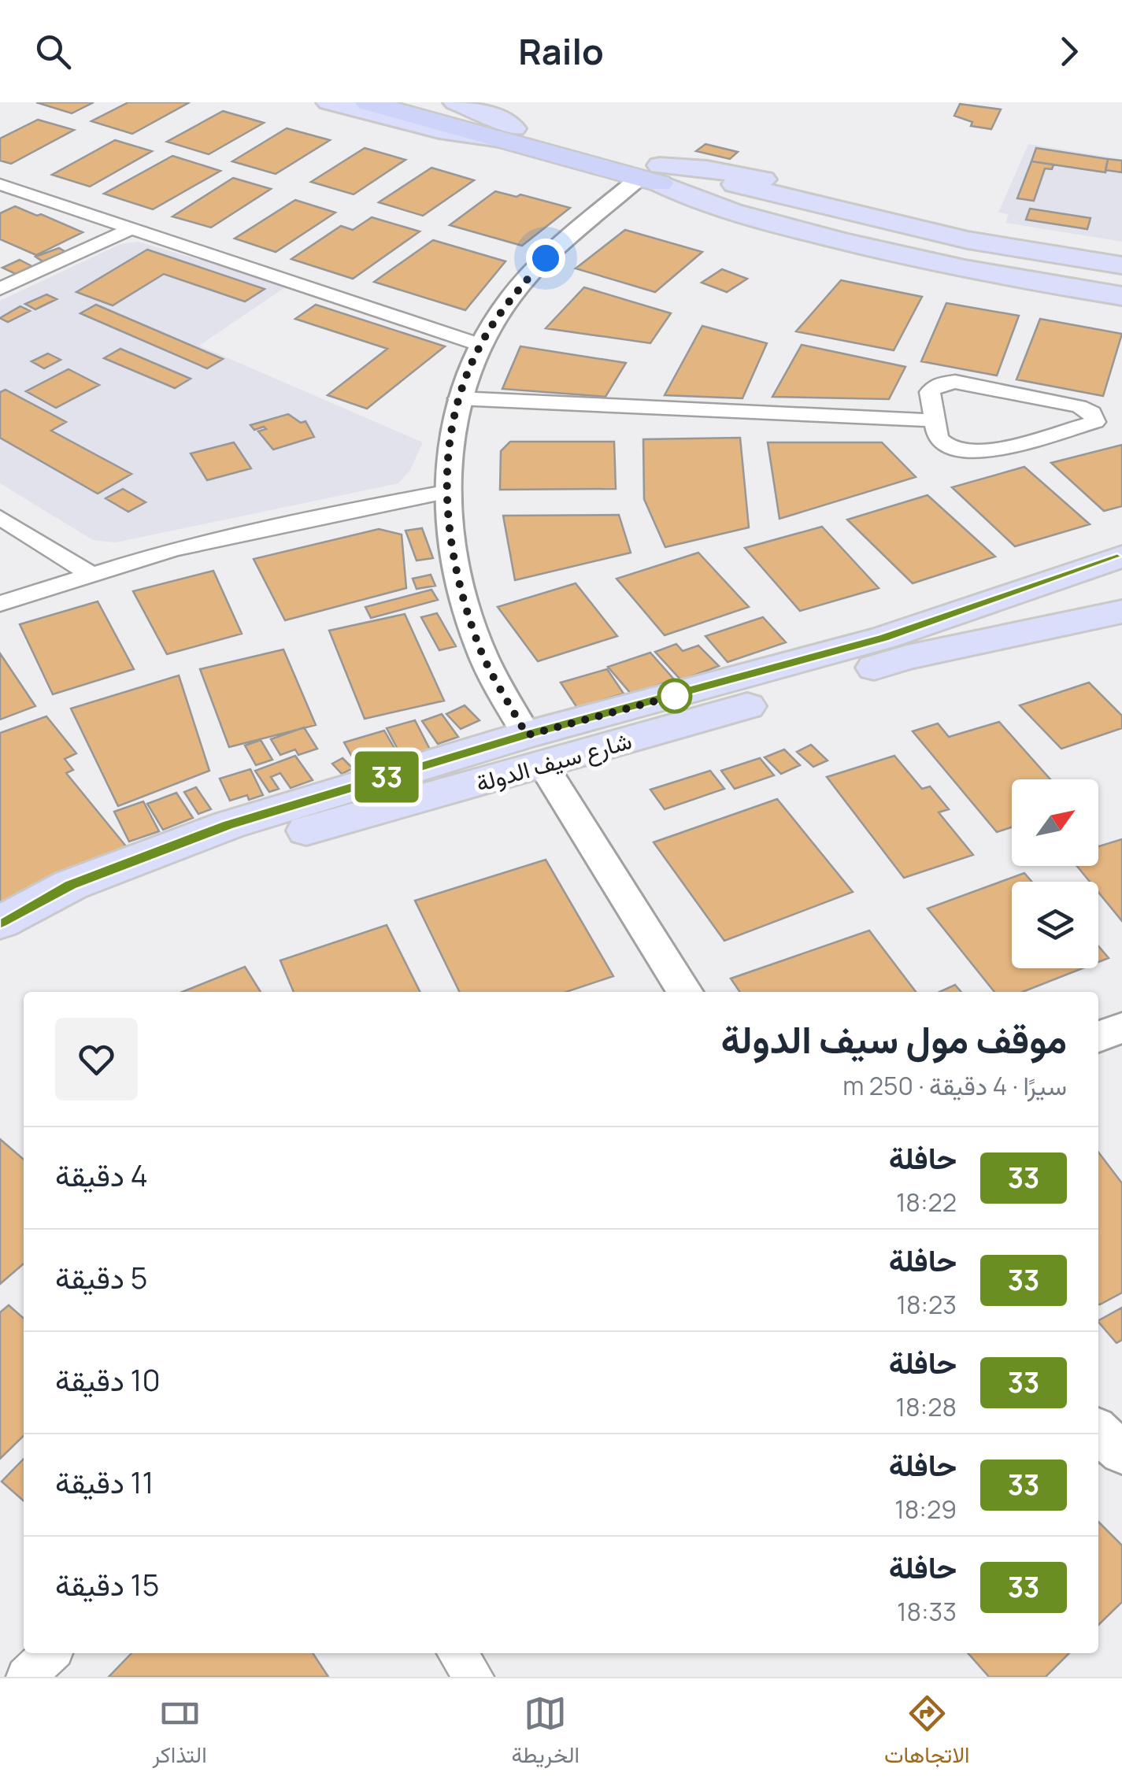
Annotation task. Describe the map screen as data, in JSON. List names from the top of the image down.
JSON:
{
  "streets": {
    "main road": ["شارع سيف الدولة"]
  },
  "lines": ["bus line 33"],
  "north": "top right",
  "page": {
    "header": "Railo",
    "on_map": "33",
    "heading": ["موقف مول سيف الدولة", "سيرًا · 4 دقيقة · 250 m"],
    "list": [
      {
        "mark": "33",
        "name": "حافلة",
        "note": "18:22",
        "value": "4 دقيقة"
      },
      {
        "mark": "33",
        "name": "حافلة",
        "note": "18:23",
        "value": "5 دقيقة"
      },
      {
        "mark": "33",
        "name": "حافلة",
        "note": "18:28",
        "value": "10 دقيقة"
      },
      {
        "mark": "33",
        "name": "حافلة",
        "note": "18:29",
        "value": "11 دقيقة"
      },
      {
        "mark": "33",
        "name": "حافلة",
        "note": "18:33",
        "value": "15 دقيقة"
      }
    ],
    "tabs": ["الاتجاهات", "الخريطة", "التذاكر"]
  }
}
